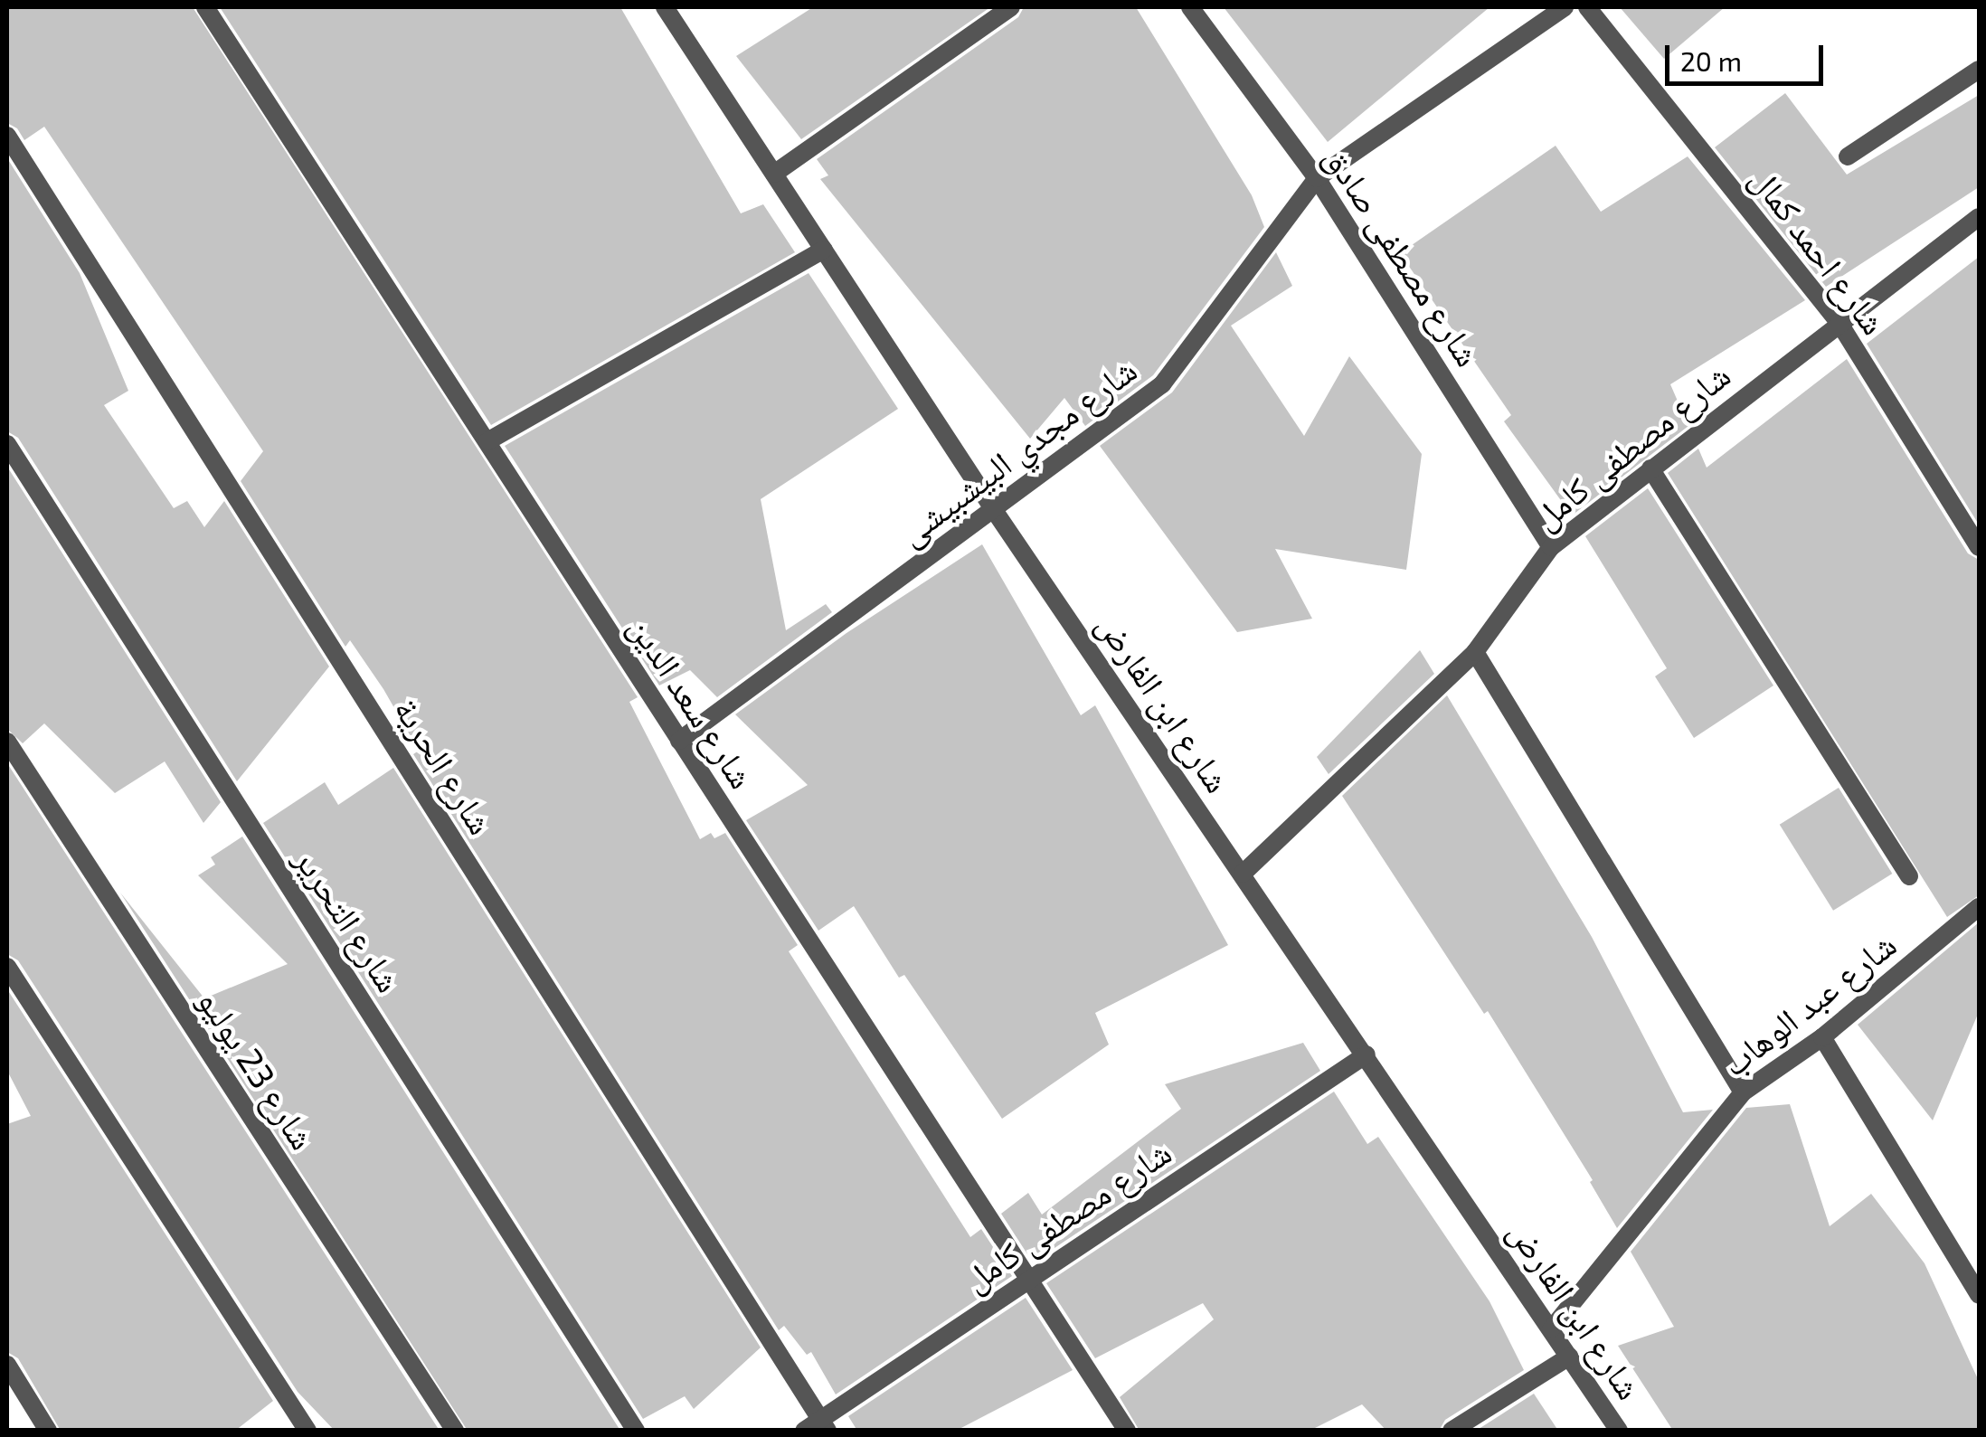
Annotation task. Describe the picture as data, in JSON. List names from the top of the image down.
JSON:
{
  "streets": {
    "street": [
      "شارع احمد كمال",
      "شارع مصطفى صادق",
      "شارع مصطفى كامل",
      "شارع مجدي البيشبيشى",
      "شارع سعد الدين",
      "شارع ابن الفارض",
      "شارع الحرية",
      "شارع التحرير",
      "شارع عبد الوهاب",
      "شارع 23 يوليو"
    ]
  },
  "crossings": [
    ["شارع احمد كمال", "شارع مصطفى كامل"],
    ["شارع مصطفى صادق", "شارع مصطفى كامل"],
    ["شارع مصطفى صادق", "شارع مجدي البيشبيشى"],
    ["شارع مصطفى كامل", "شارع سعد الدين"],
    ["شارع مصطفى كامل", "شارع ابن الفارض"],
    ["شارع مصطفى كامل", "شارع الحرية"],
    ["شارع مجدي البيشبيشى", "شارع سعد الدين"],
    ["شارع مجدي البيشبيشى", "شارع ابن الفارض"],
    ["شارع ابن الفارض", "شارع عبد الوهاب"]
  ],
  "scale_bar": "20 m"
}
